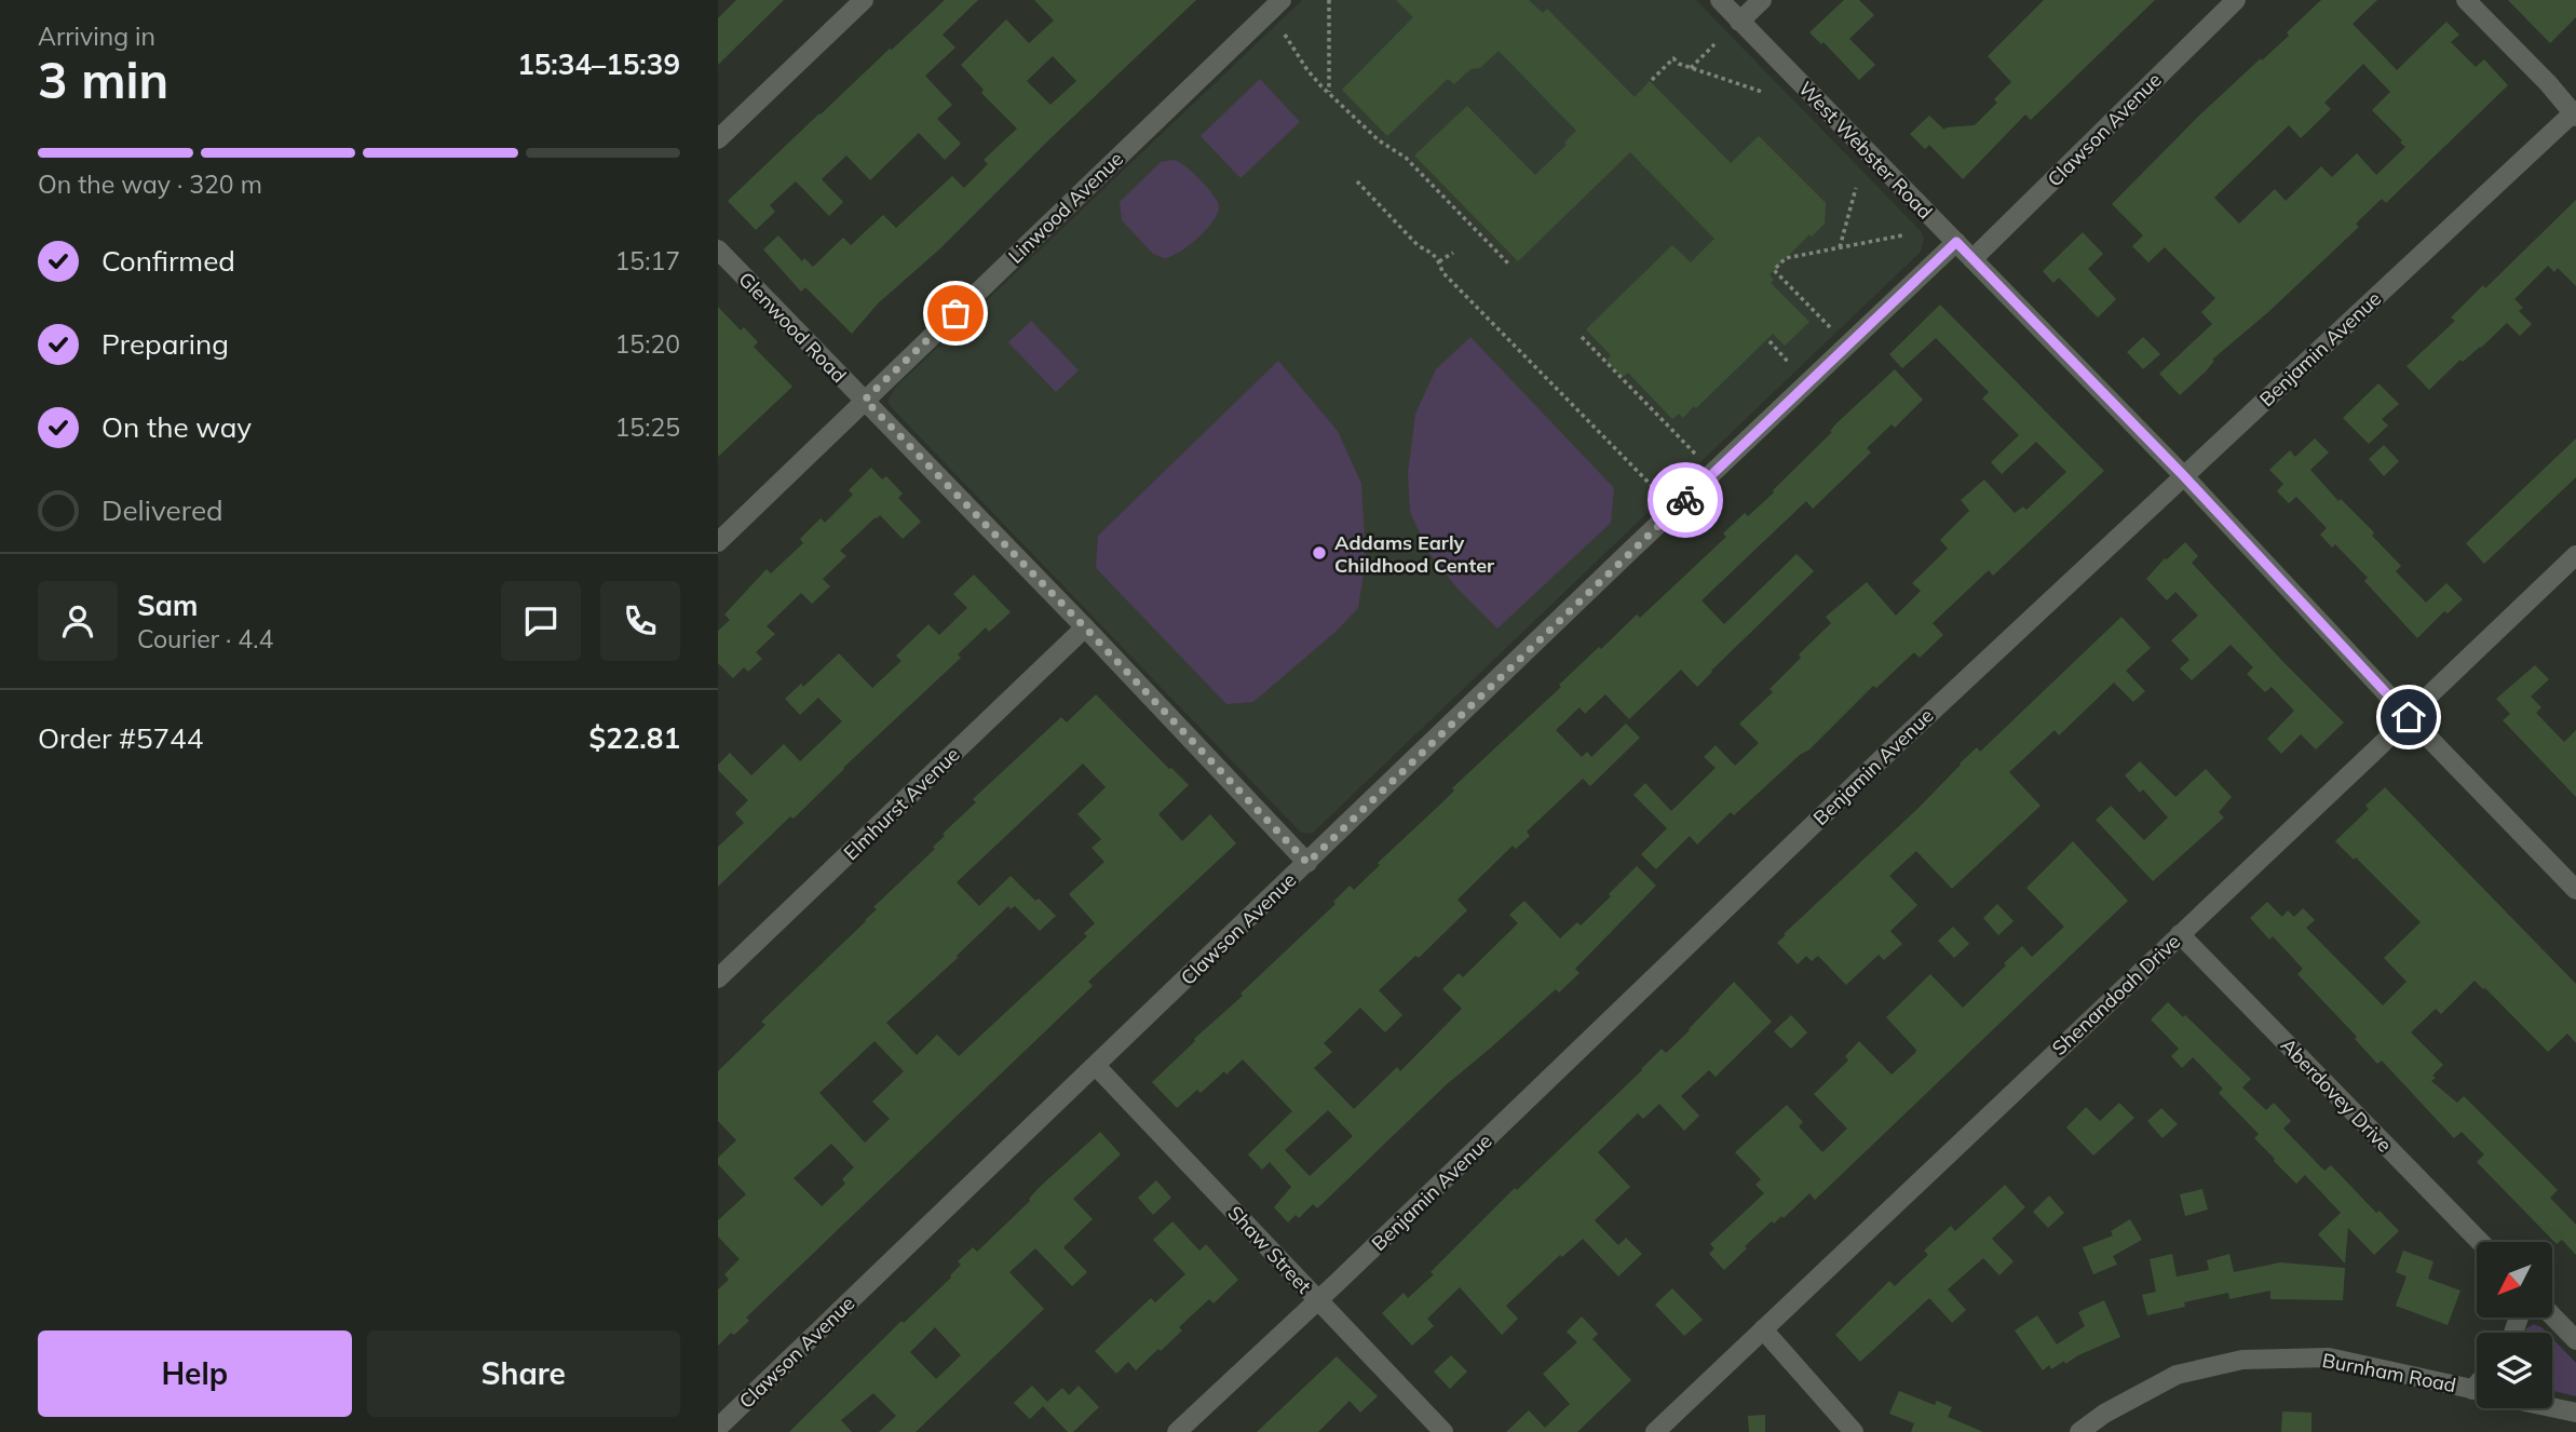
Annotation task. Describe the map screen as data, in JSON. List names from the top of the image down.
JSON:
{
  "streets": {
    "street": [
      "Clawson Avenue",
      "West Webster Road",
      "Linwood Avenue",
      "Glenwood Road",
      "Benjamin Avenue",
      "Elmhurst Avenue",
      "Shenandoah Drive",
      "Aberdovey Drive",
      "Shaw Street",
      "Burnham Road"
    ]
  },
  "crossings": [
    ["Clawson Avenue", "West Webster Road"],
    ["Clawson Avenue", "Glenwood Road"],
    ["Clawson Avenue", "Shaw Street"],
    ["West Webster Road", "Benjamin Avenue"],
    ["West Webster Road", "Shenandoah Drive"],
    ["Linwood Avenue", "Glenwood Road"],
    ["Glenwood Road", "Elmhurst Avenue"],
    ["Benjamin Avenue", "Shaw Street"],
    ["Shenandoah Drive", "Aberdovey Drive"]
  ],
  "places": ["Addams Early Childhood Center"],
  "north": "bottom left",
  "page": {
    "heading": ["3 min", "Arriving in", "15:34–15:39"],
    "panel": [
      "Sam",
      "Courier · 4.4",
      "Order #5744",
      "$22.81"
    ],
    "bar": "On the way · 320 m",
    "list": [
      ["Confirmed", "15:17"],
      ["Preparing", "15:20"],
      ["On the way", "15:25"],
      "Delivered"
    ],
    "buttons": ["Help", "Share"]
  }
}
